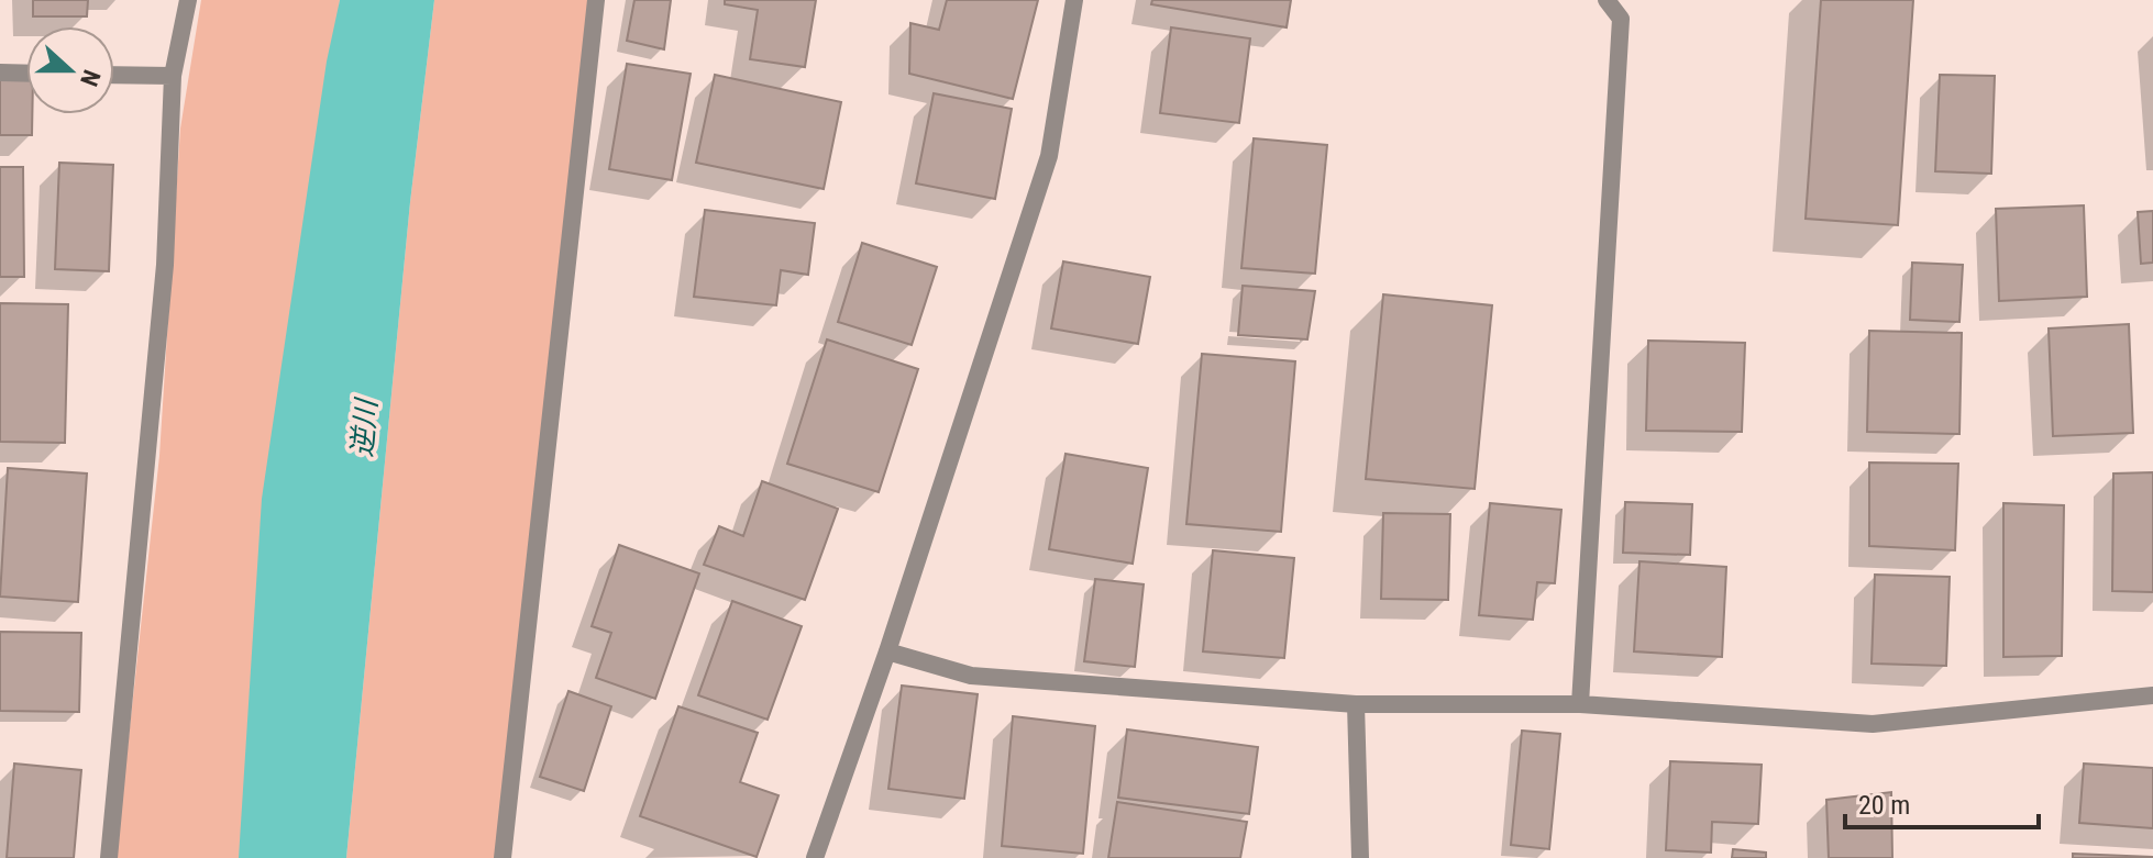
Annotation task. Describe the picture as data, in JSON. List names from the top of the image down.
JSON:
{
  "water": ["逆川"],
  "scale_bar": "20 m",
  "north": "right"
}
